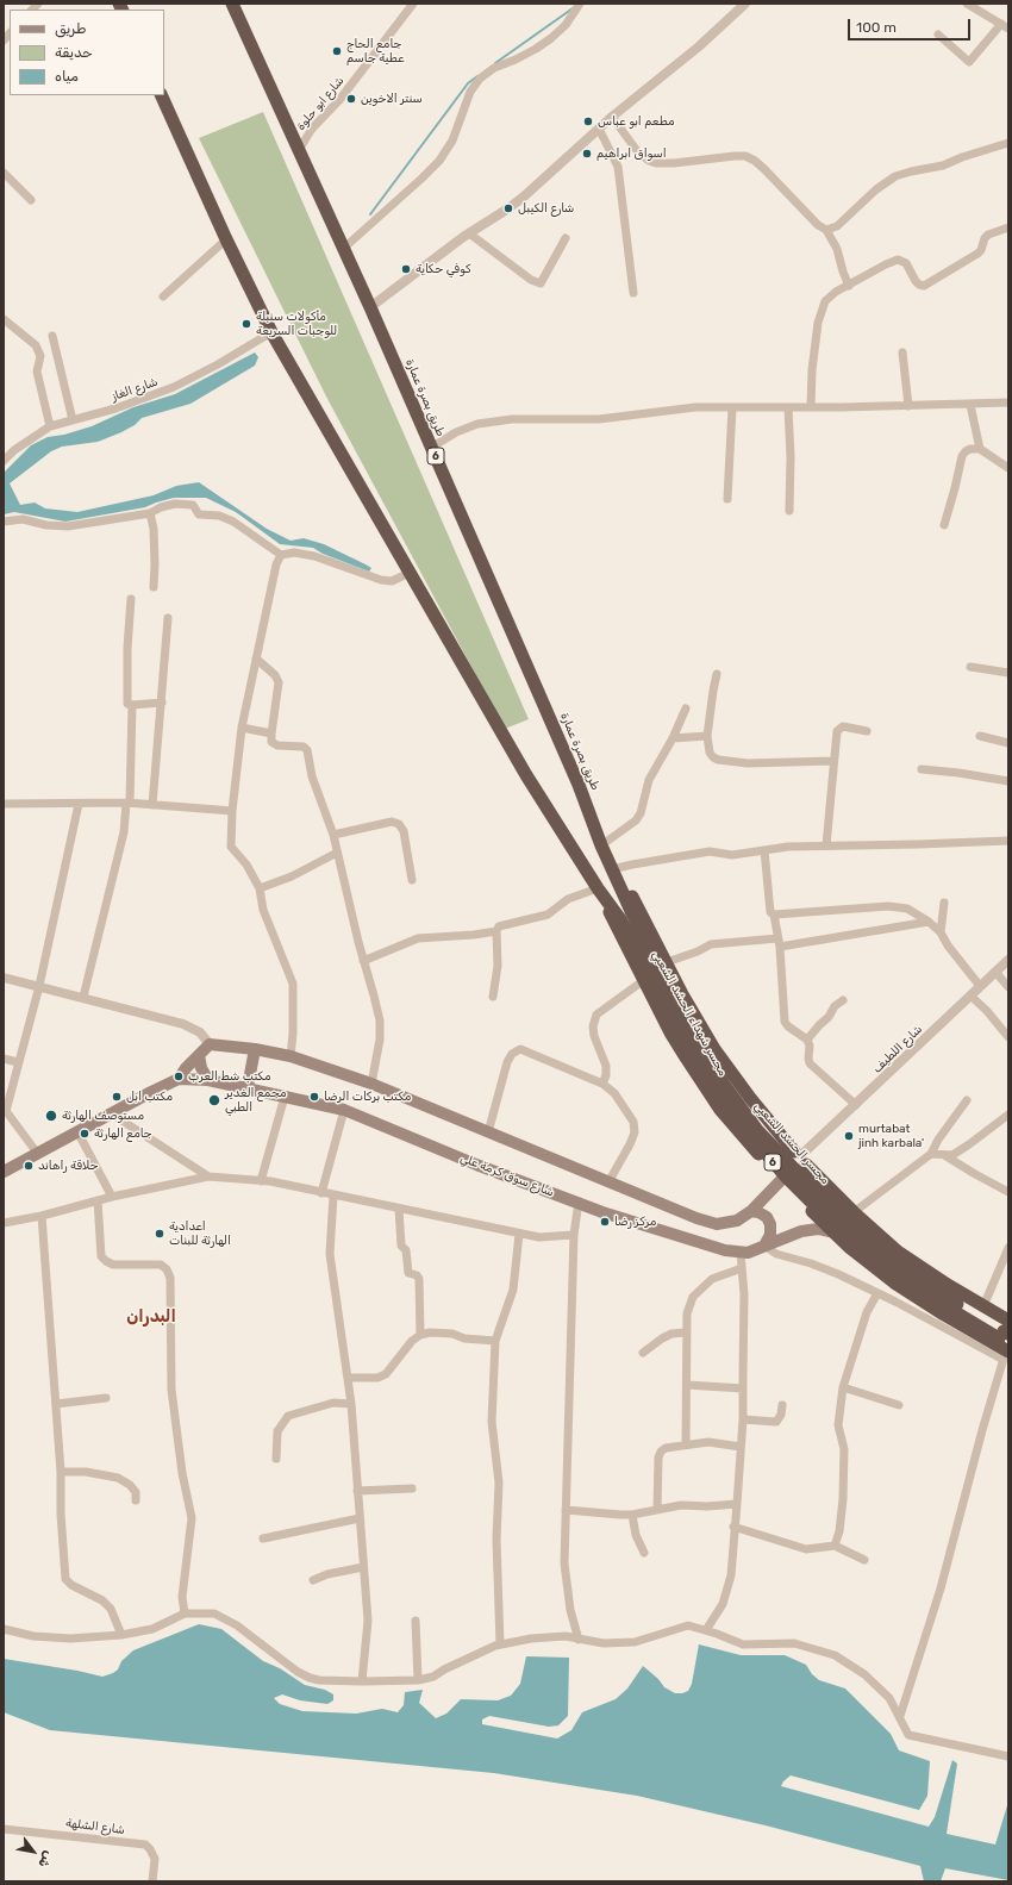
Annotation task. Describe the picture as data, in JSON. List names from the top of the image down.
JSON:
{
  "streets": {
    "highway": ["طريق بصرة عمارة", "6", "مجسر شهداء الحشد الشعبي"],
    "main road": ["شارع سوق كرمة علي"],
    "street": [
      "شارع ابو حلوة",
      "شارع الغاز",
      "شارع اللطيف",
      "شارع الشلهة"
    ]
  },
  "crossings": [
    ["شارع ابو حلوة", "طريق بصرة عمارة"],
    ["شارع الغاز", "6"],
    ["طريق بصرة عمارة", "6"],
    ["طريق بصرة عمارة", "مجسر شهداء الحشد الشعبي"],
    ["6", "مجسر شهداء الحشد الشعبي"]
  ],
  "districts": ["البدران"],
  "places": [
    "جامع الحاج عطية جاسم",
    "سنتر الاخوين",
    "مطعم ابو عباس",
    "اسواق ابراهيم",
    "شارع الكيبل",
    "كوفي حكاية",
    "مأكولات سنبلة للوجبات السريعة",
    "مكتب شط العرب",
    "مكتب ابل",
    "مكتب بركات الرضا",
    "مجمع الغدير الطبي",
    "مستوصف الهارثة",
    "جامع الهارثة",
    "murtabat jinh karbala'",
    "حلاقة راهاند",
    "مركز رضا",
    "اعدادية الهارثة للبنات"
  ],
  "legend": ["طريق", "حديقة", "مياه"],
  "scale_bar": "100 m",
  "north": "bottom right"
}
